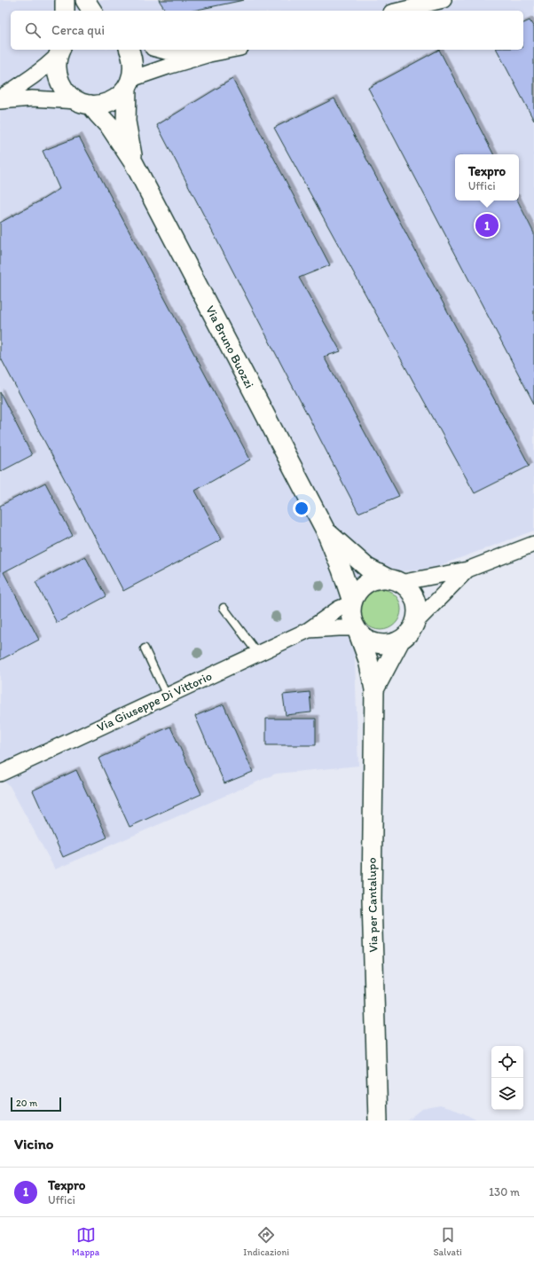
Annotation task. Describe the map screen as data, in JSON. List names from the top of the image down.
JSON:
{
  "streets": {
    "street": ["Via Bruno Buozzi", "Via Giuseppe Di Vittorio", "Via per Cantalupo"]
  },
  "crossings": [
    ["Via Bruno Buozzi", "Via Giuseppe Di Vittorio"],
    ["Via Bruno Buozzi", "Via per Cantalupo"],
    ["Via Giuseppe Di Vittorio", "Via per Cantalupo"]
  ],
  "scale_bar": "20 m",
  "page": {
    "search": "Cerca qui",
    "popup": ["Texpro", "Uffici"],
    "pins": "1",
    "scale": "20 m",
    "heading": "Vicino",
    "list": [
      {
        "mark": "1",
        "name": "Texpro",
        "note": "Uffici",
        "value": "130 m"
      }
    ],
    "nav": ["Mappa", "Indicazioni", "Salvati"]
  }
}
